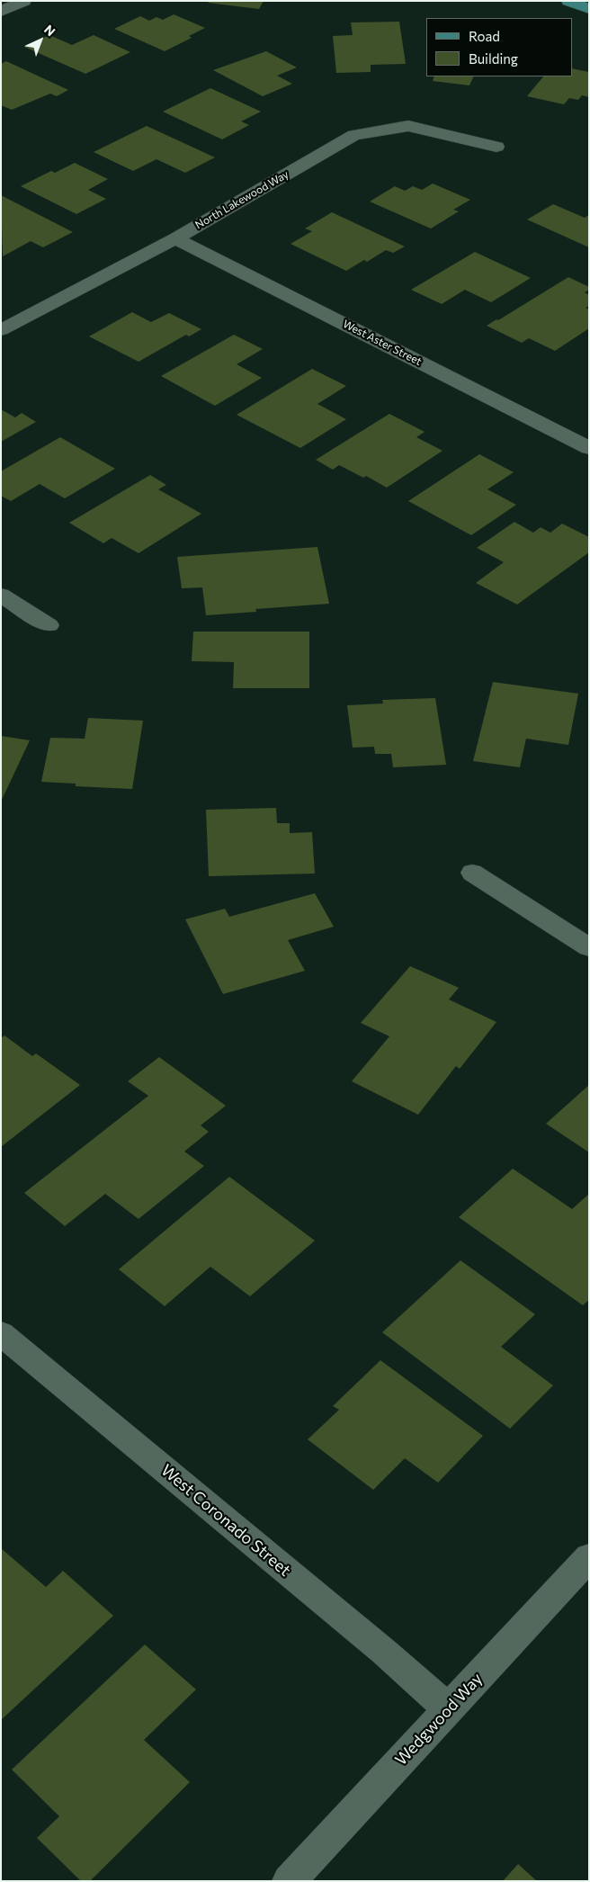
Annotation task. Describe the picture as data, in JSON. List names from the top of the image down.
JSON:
{
  "streets": {
    "street": [
      "North Lakewood Way",
      "West Aster Street",
      "West Coronado Street",
      "Wedgwood Way"
    ]
  },
  "crossings": [
    ["North Lakewood Way", "West Aster Street"],
    ["West Coronado Street", "Wedgwood Way"]
  ],
  "legend": ["Road", "Building"],
  "north": "top right"
}
